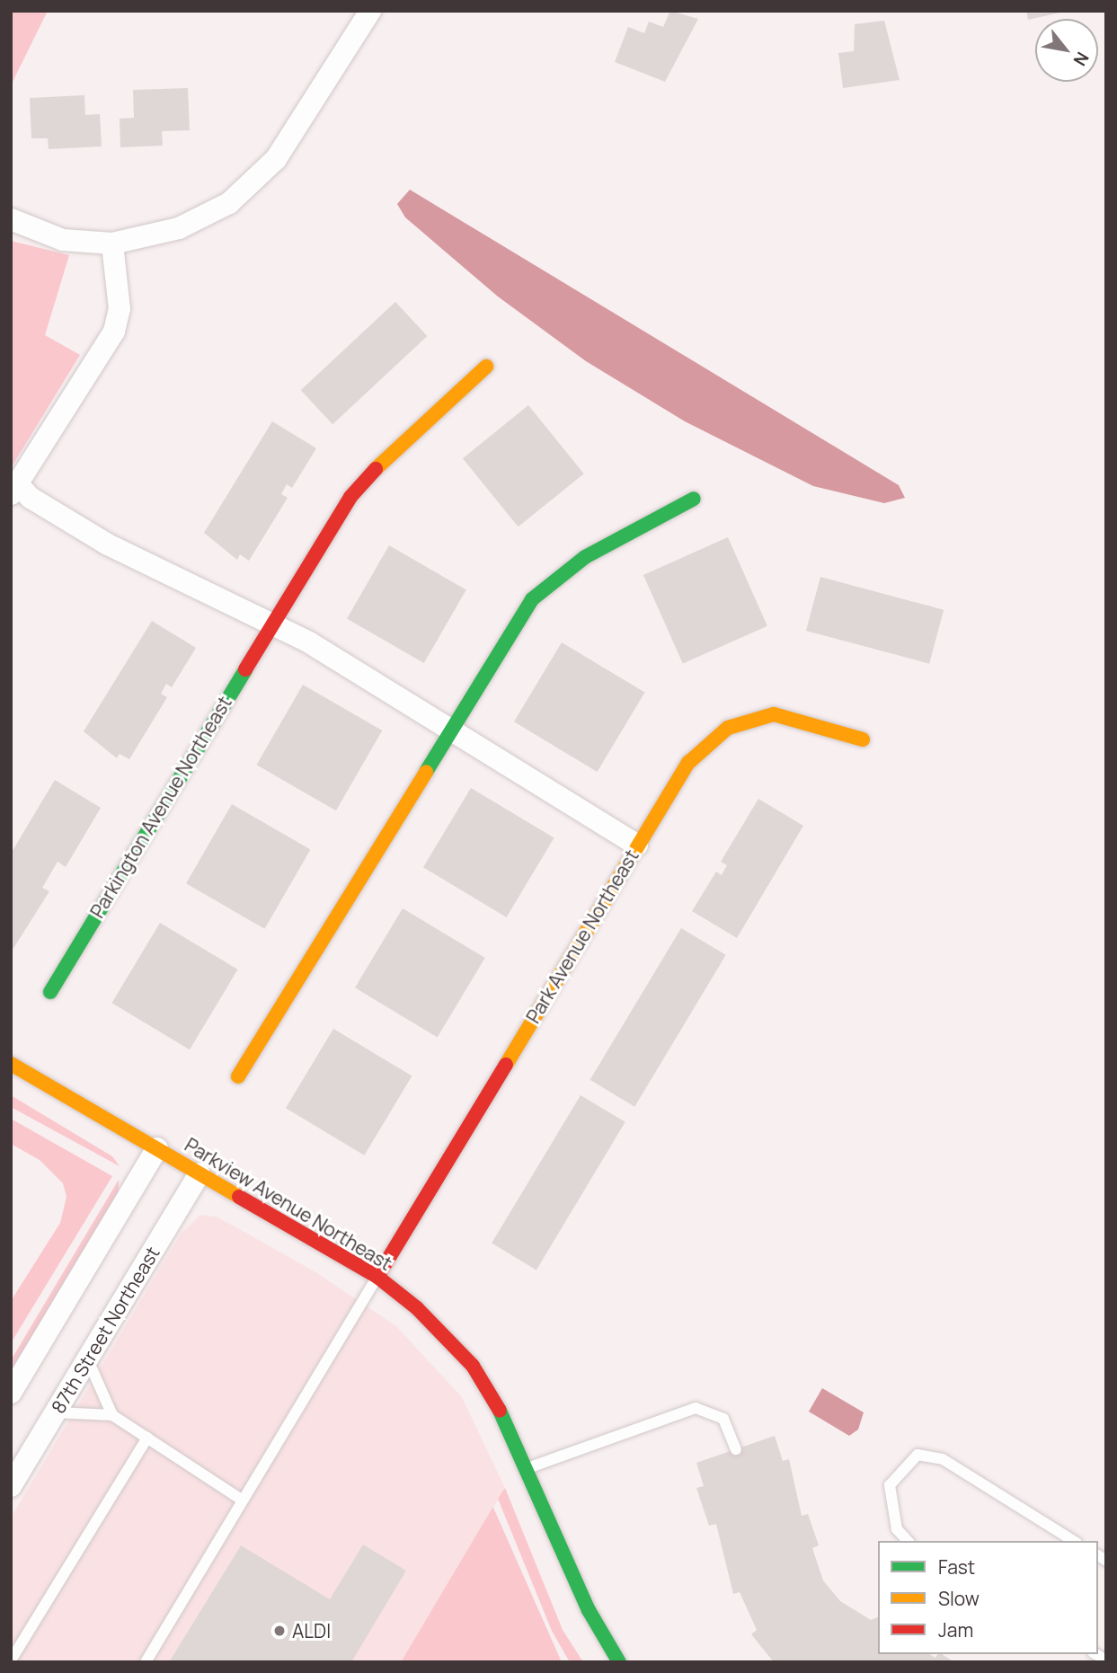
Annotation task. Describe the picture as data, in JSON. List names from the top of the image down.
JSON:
{
  "streets": {
    "street": [
      "Parkington Avenue Northeast",
      "Park Avenue Northeast",
      "Parkview Avenue Northeast",
      "87th Street Northeast"
    ]
  },
  "crossings": [
    ["Park Avenue Northeast", "Parkview Avenue Northeast"],
    ["Parkview Avenue Northeast", "87th Street Northeast"]
  ],
  "places": ["ALDI"],
  "legend": ["Fast", "Slow", "Jam"],
  "north": "bottom right"
}
